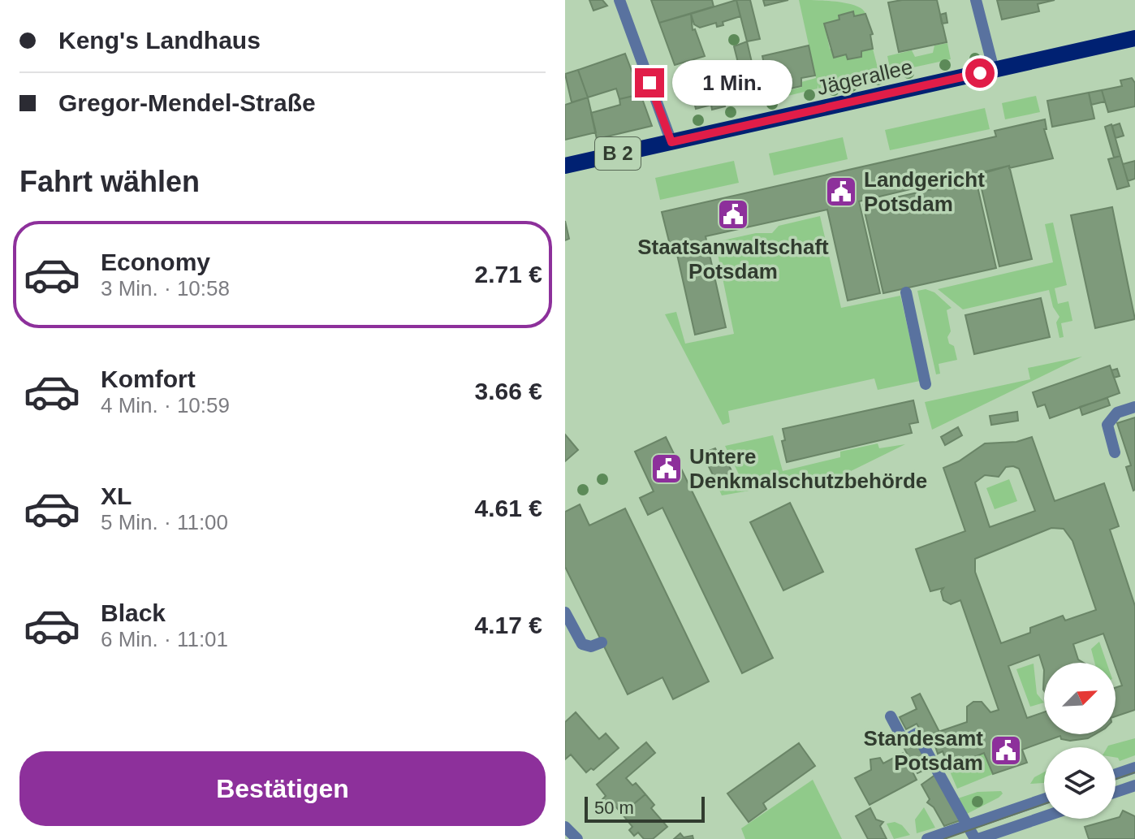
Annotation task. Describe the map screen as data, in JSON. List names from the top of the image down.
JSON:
{
  "streets": {
    "main road": ["Jägerallee", "B 2"]
  },
  "places": {
    "public building": [
      "Landgericht Potsdam",
      "Staatsanwaltschaft Potsdam",
      "Untere Denkmalschutzbehörde",
      "Standesamt Potsdam"
    ]
  },
  "scale_bar": "50 m",
  "north": "top right",
  "page": {
    "banner": ["Keng's Landhaus", "Gregor-Mendel-Straße"],
    "bubble": "1 Min.",
    "heading": "Fahrt wählen",
    "list": [
      {
        "name": "Economy",
        "note": "3 Min. · 10:58",
        "value": "2.71 €"
      },
      {
        "name": "Komfort",
        "note": "4 Min. · 10:59",
        "value": "3.66 €"
      },
      {
        "name": "XL",
        "note": "5 Min. · 11:00",
        "value": "4.61 €"
      },
      {
        "name": "Black",
        "note": "6 Min. · 11:01",
        "value": "4.17 €"
      }
    ],
    "buttons": "Bestätigen",
    "scale": "50 m"
  }
}
